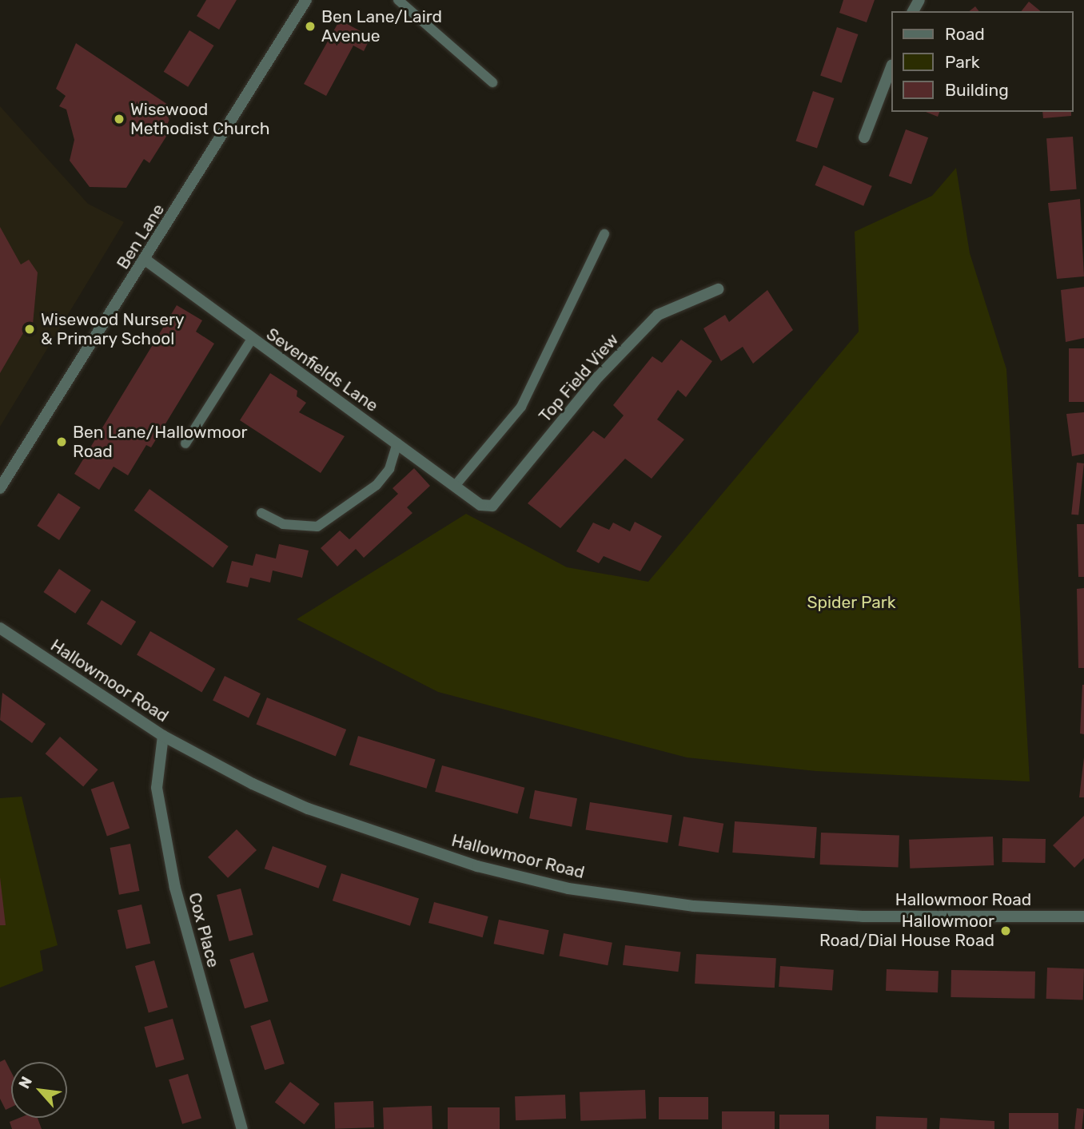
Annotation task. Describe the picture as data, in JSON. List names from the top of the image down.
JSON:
{
  "streets": {
    "street": [
      "Ben Lane",
      "Sevenfields Lane",
      "Top Field View",
      "Hallowmoor Road",
      "Cox Place"
    ]
  },
  "crossings": [
    ["Ben Lane", "Sevenfields Lane"],
    ["Sevenfields Lane", "Top Field View"],
    ["Hallowmoor Road", "Cox Place"]
  ],
  "parks": ["Spider Park"],
  "places": [
    "Ben Lane/Laird Avenue",
    "Wisewood Methodist Church",
    "Wisewood Nursery & Primary School",
    "Ben Lane/Hallowmoor Road",
    "Hallowmoor Road/Dial House Road"
  ],
  "legend": ["Road", "Park", "Building"],
  "north": "top left"
}
